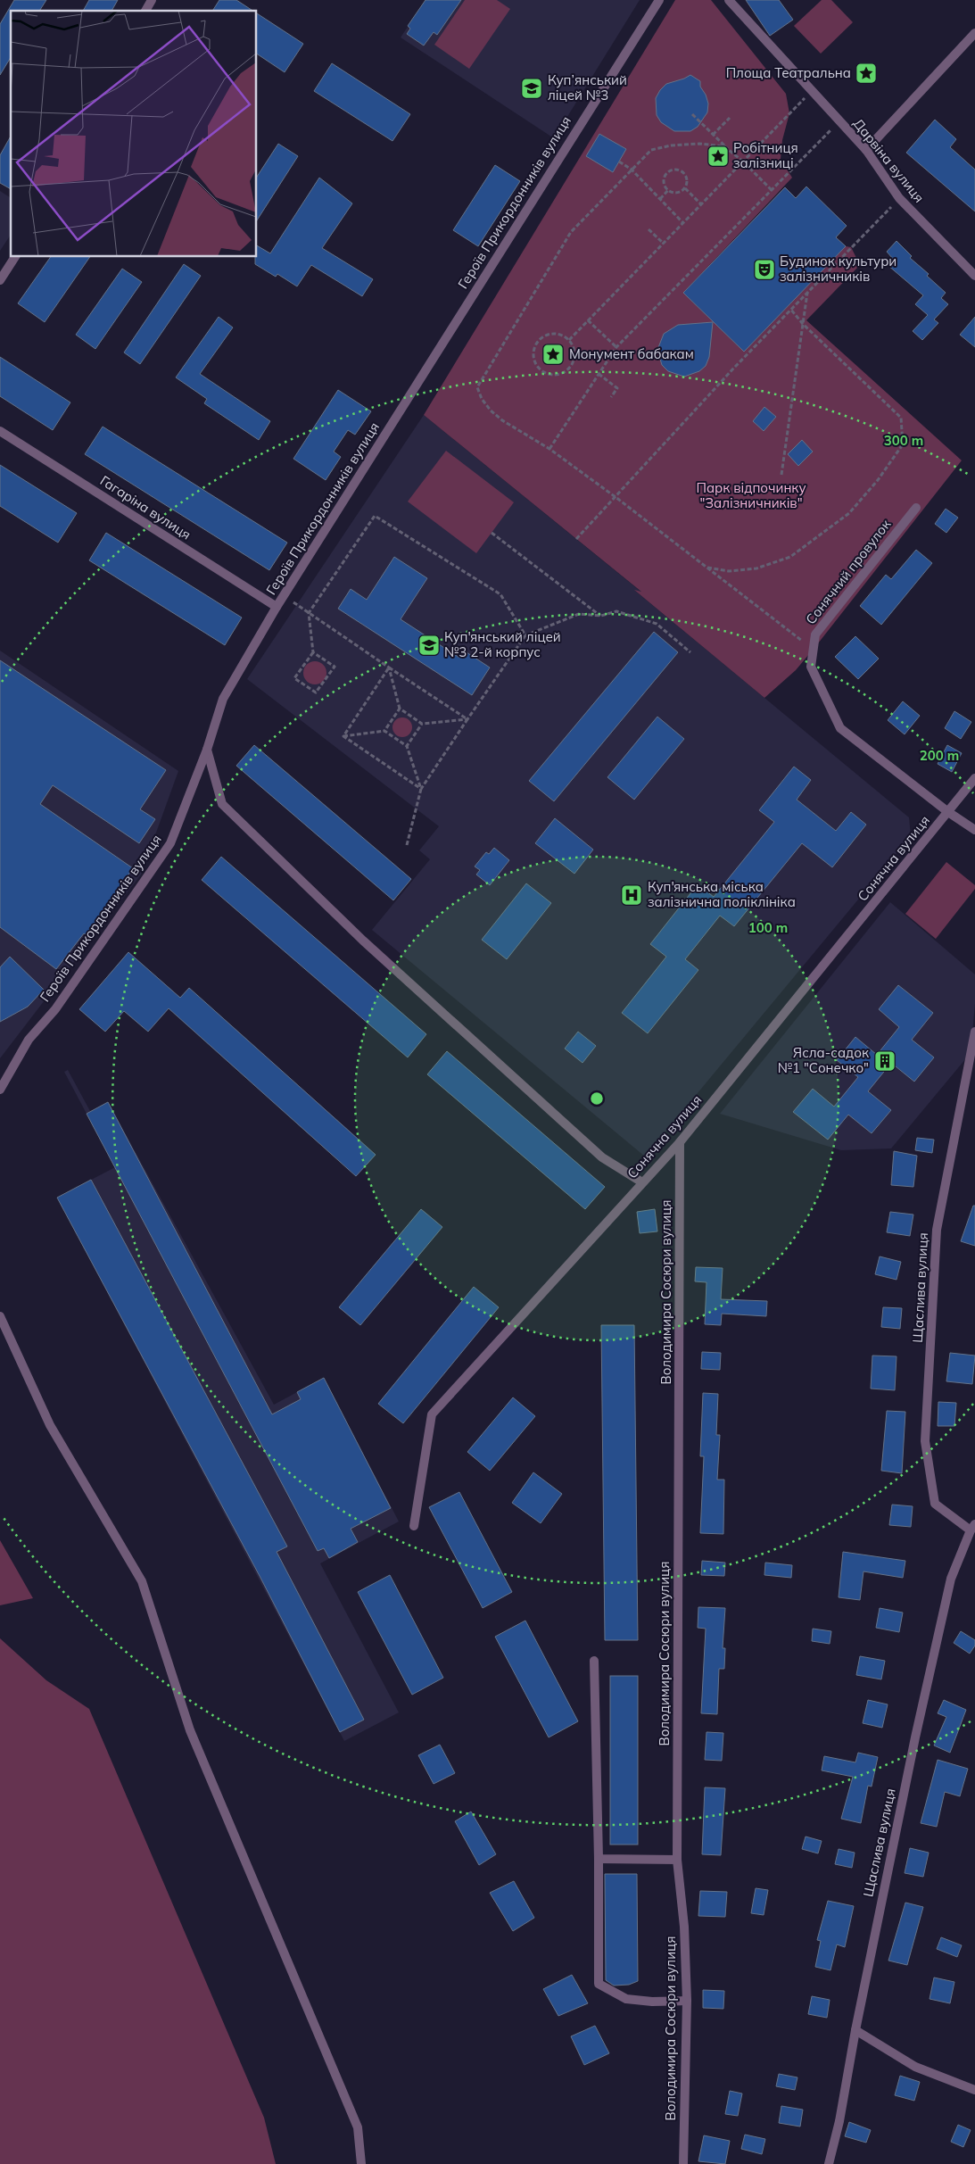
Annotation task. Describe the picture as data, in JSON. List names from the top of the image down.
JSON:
{
  "streets": {
    "street": [
      "Дарвіна вулиця",
      "Героїв Прикордонників вулиця",
      "Гагаріна вулиця",
      "Сонячний провулок",
      "Сонячна вулиця",
      "Щаслива вулиця",
      "Володимира Сосюри вулиця"
    ]
  },
  "crossings": [
    ["Героїв Прикордонників вулиця", "Гагаріна вулиця"],
    ["Сонячний провулок", "Сонячна вулиця"],
    ["Сонячна вулиця", "Володимира Сосюри вулиця"]
  ],
  "parks": ["Парк відпочинку \"Залізничників\""],
  "places": {
    "place": ["Площа Театральна", "Робітниця залізниці", "Монумент бабакам"],
    "school or university": ["Куп’янський ліцей №3", "Куп'янський ліцей №3 2-й корпус"],
    "theatre": ["Будинок культури залізничників"],
    "hospital": ["Куп'янська міська залізнична поліклініка"],
    "building": ["Ясла-садок №1 \"Сонечко\""]
  },
  "rings": ["300 m", "200 m", "100 m"]
}
